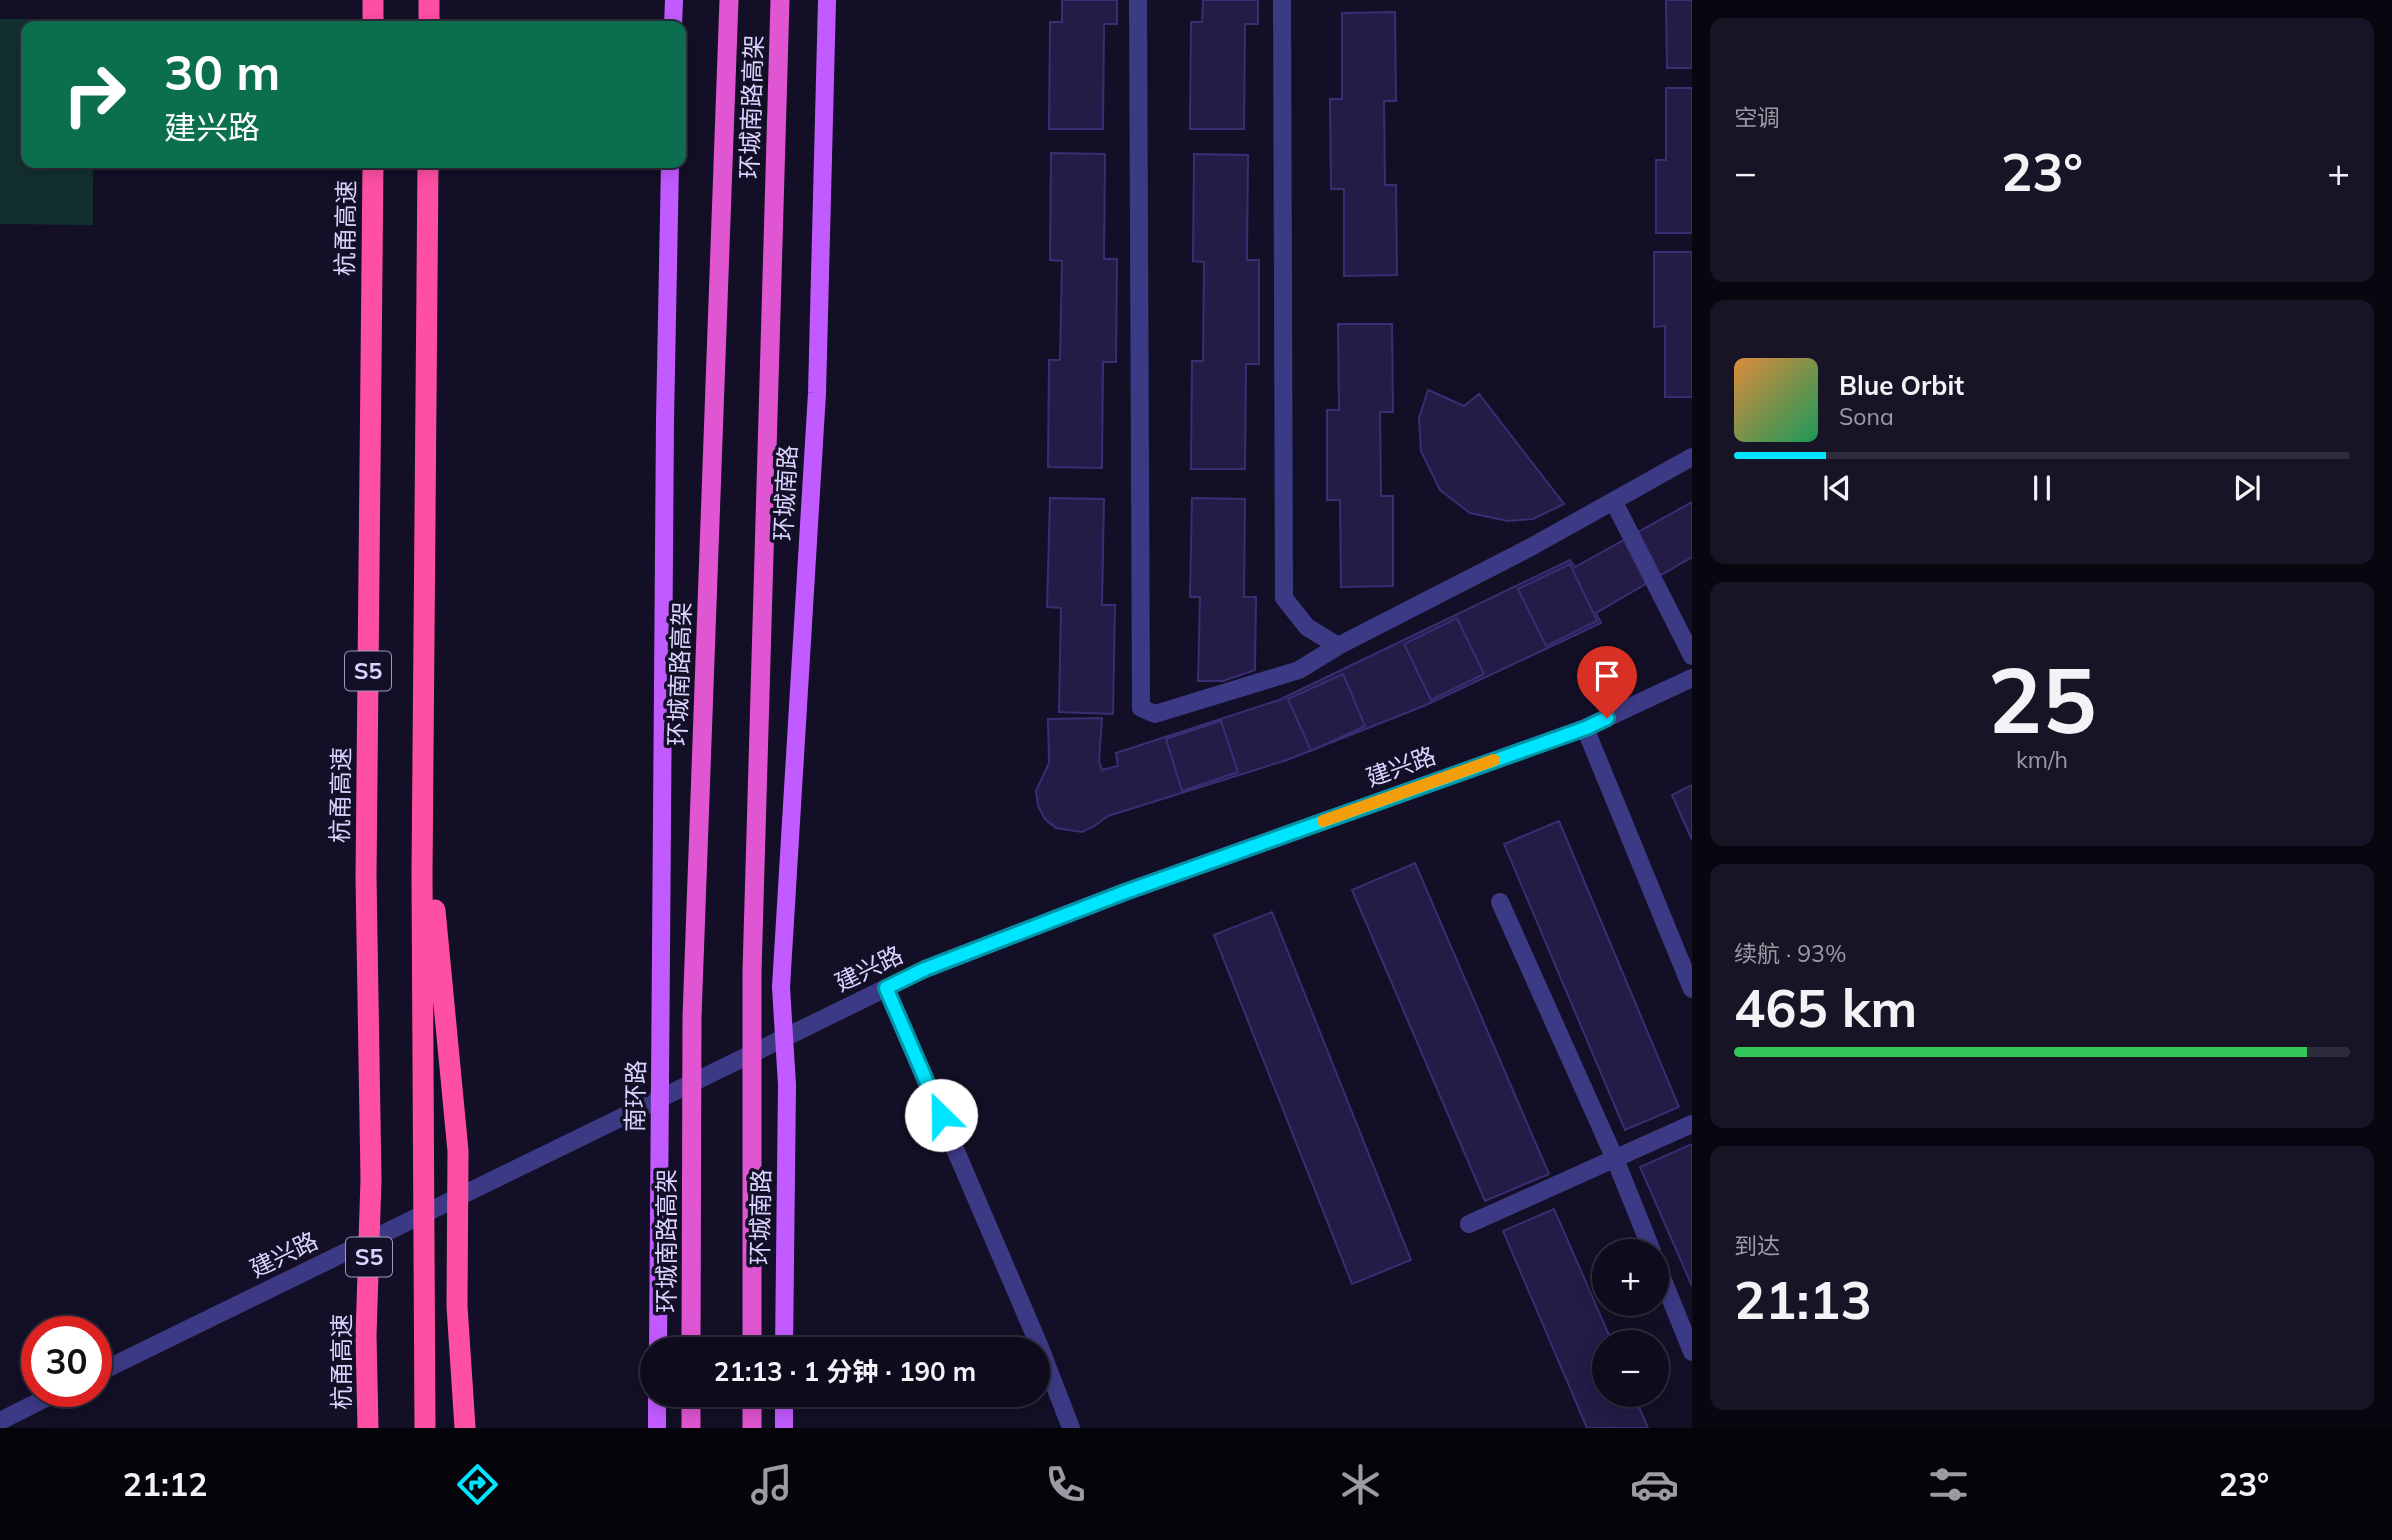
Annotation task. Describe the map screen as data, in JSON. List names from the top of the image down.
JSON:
{
  "streets": {
    "highway": ["环城南路高架", "杭甬高速", "S5"],
    "main road": ["环城南路", "南环路"],
    "street": ["建兴路"]
  },
  "page": {
    "tile": [
      "空调",
      ["25", "km/h"],
      ["续航 · 93%", "465 km"],
      ["到达", "21:13"]
    ],
    "turn": ["30 m", "建兴路"],
    "heat": ["−", "23°", "+"],
    "song": ["Blue Orbit", "Sona"],
    "map_buttons": ["+", "−"],
    "limit": "30",
    "trip": "21:13 · 1 分钟 · 190 m",
    "tabs": ["21:12", "23°"]
  }
}
